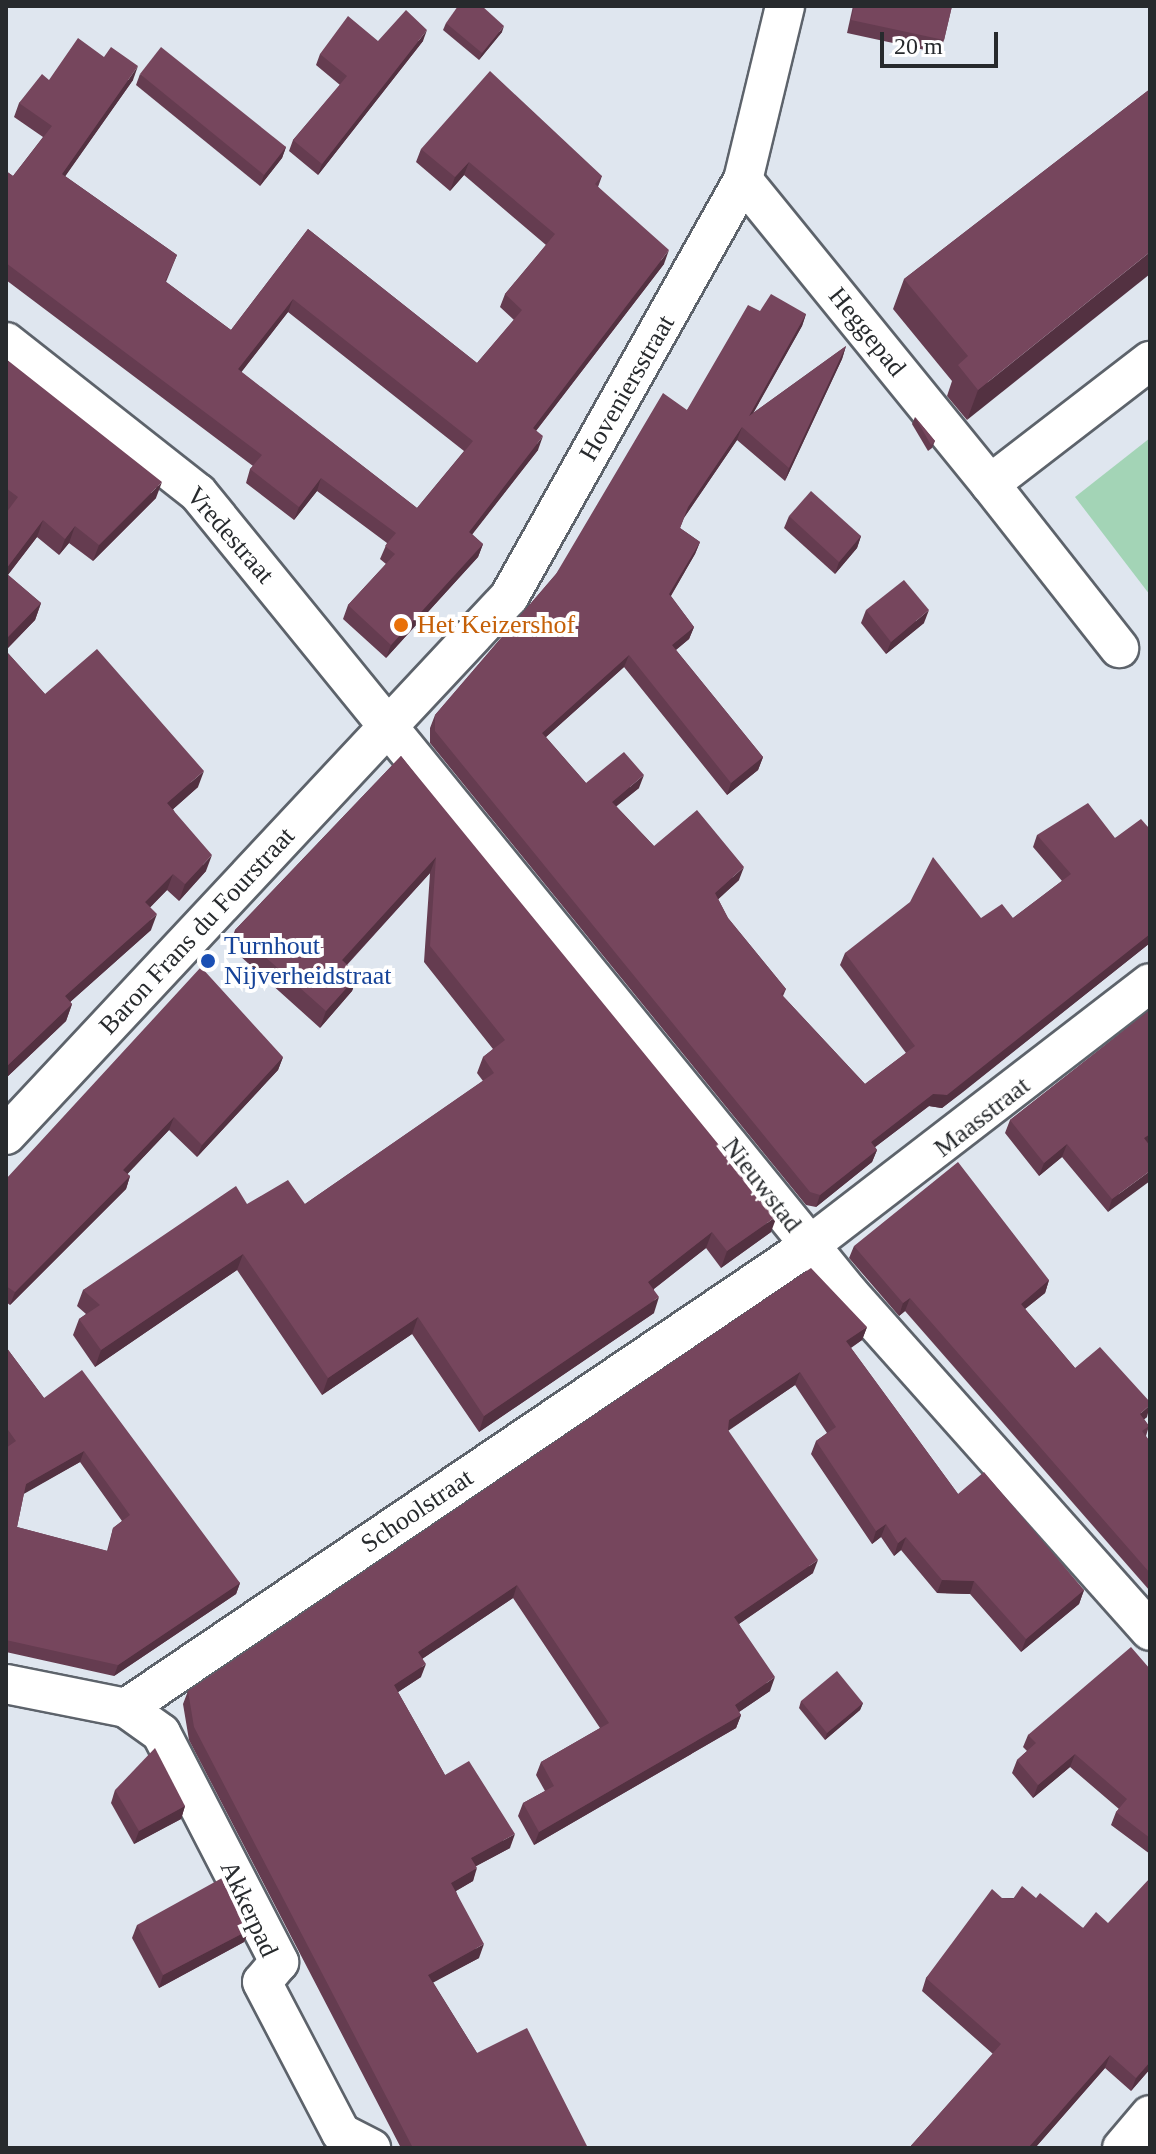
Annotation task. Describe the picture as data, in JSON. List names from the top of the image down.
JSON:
{
  "streets": {
    "street": [
      "Heggepad",
      "Hoveniersstraat",
      "Vredestraat",
      "Baron Frans du Fourstraat",
      "Maasstraat",
      "Nieuwstad",
      "Schoolstraat",
      "Akkerpad"
    ]
  },
  "crossings": [
    ["Heggepad", "Hoveniersstraat"],
    ["Hoveniersstraat", "Vredestraat"],
    ["Hoveniersstraat", "Baron Frans du Fourstraat"],
    ["Hoveniersstraat", "Nieuwstad"],
    ["Vredestraat", "Baron Frans du Fourstraat"],
    ["Vredestraat", "Nieuwstad"],
    ["Baron Frans du Fourstraat", "Nieuwstad"],
    ["Maasstraat", "Nieuwstad"],
    ["Maasstraat", "Schoolstraat"],
    ["Nieuwstad", "Schoolstraat"],
    ["Schoolstraat", "Akkerpad"]
  ],
  "places": ["Het Keizershof", "Turnhout Nijverheidstraat"],
  "scale_bar": "20 m"
}
